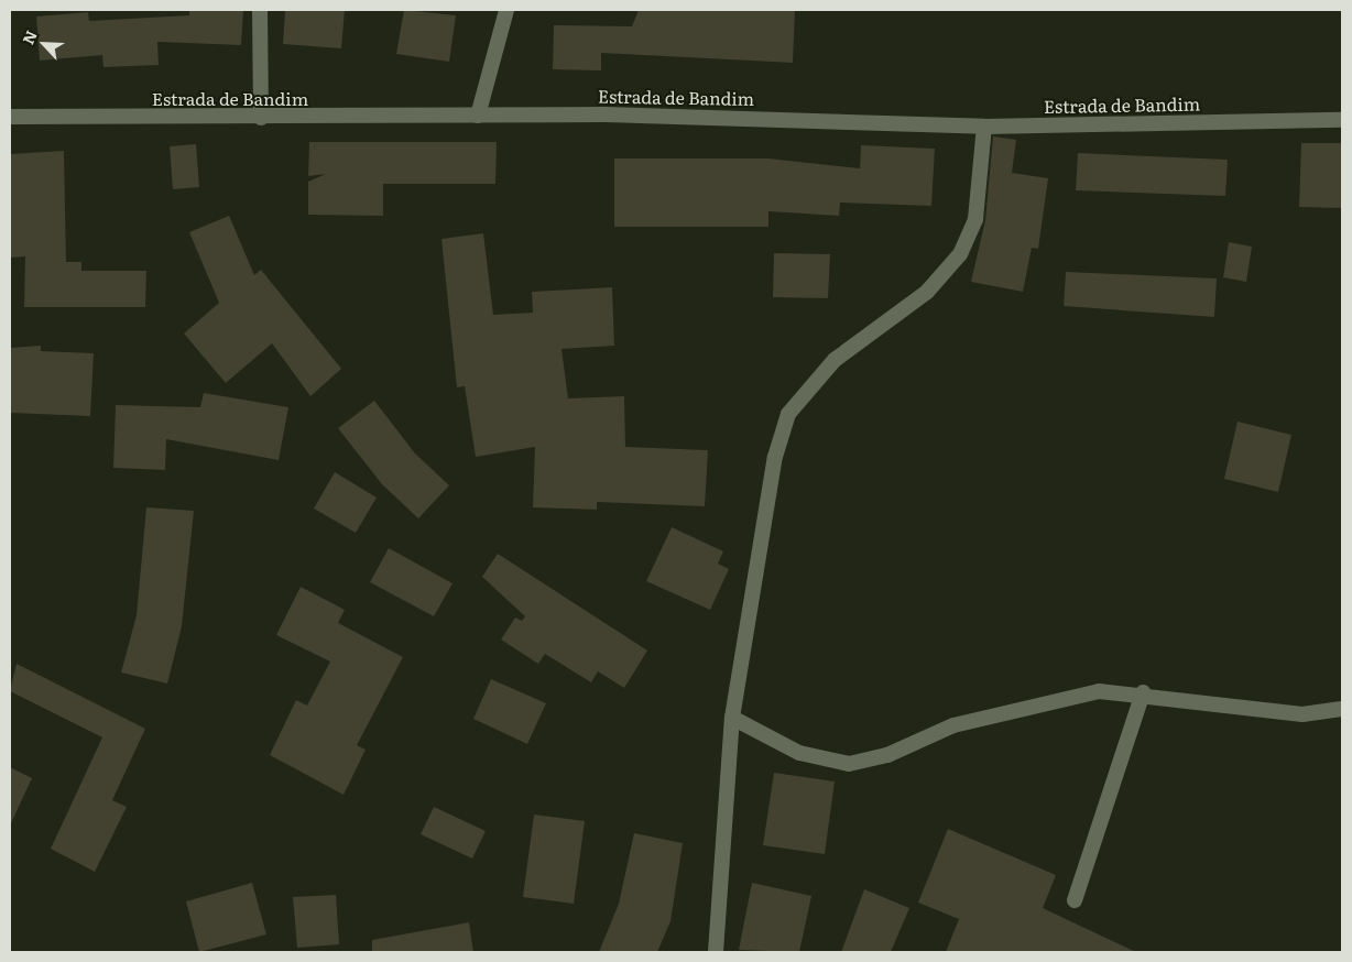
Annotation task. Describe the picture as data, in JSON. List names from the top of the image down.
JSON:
{
  "streets": {
    "street": ["Estrada de Bandim"]
  },
  "north": "top left"
}
